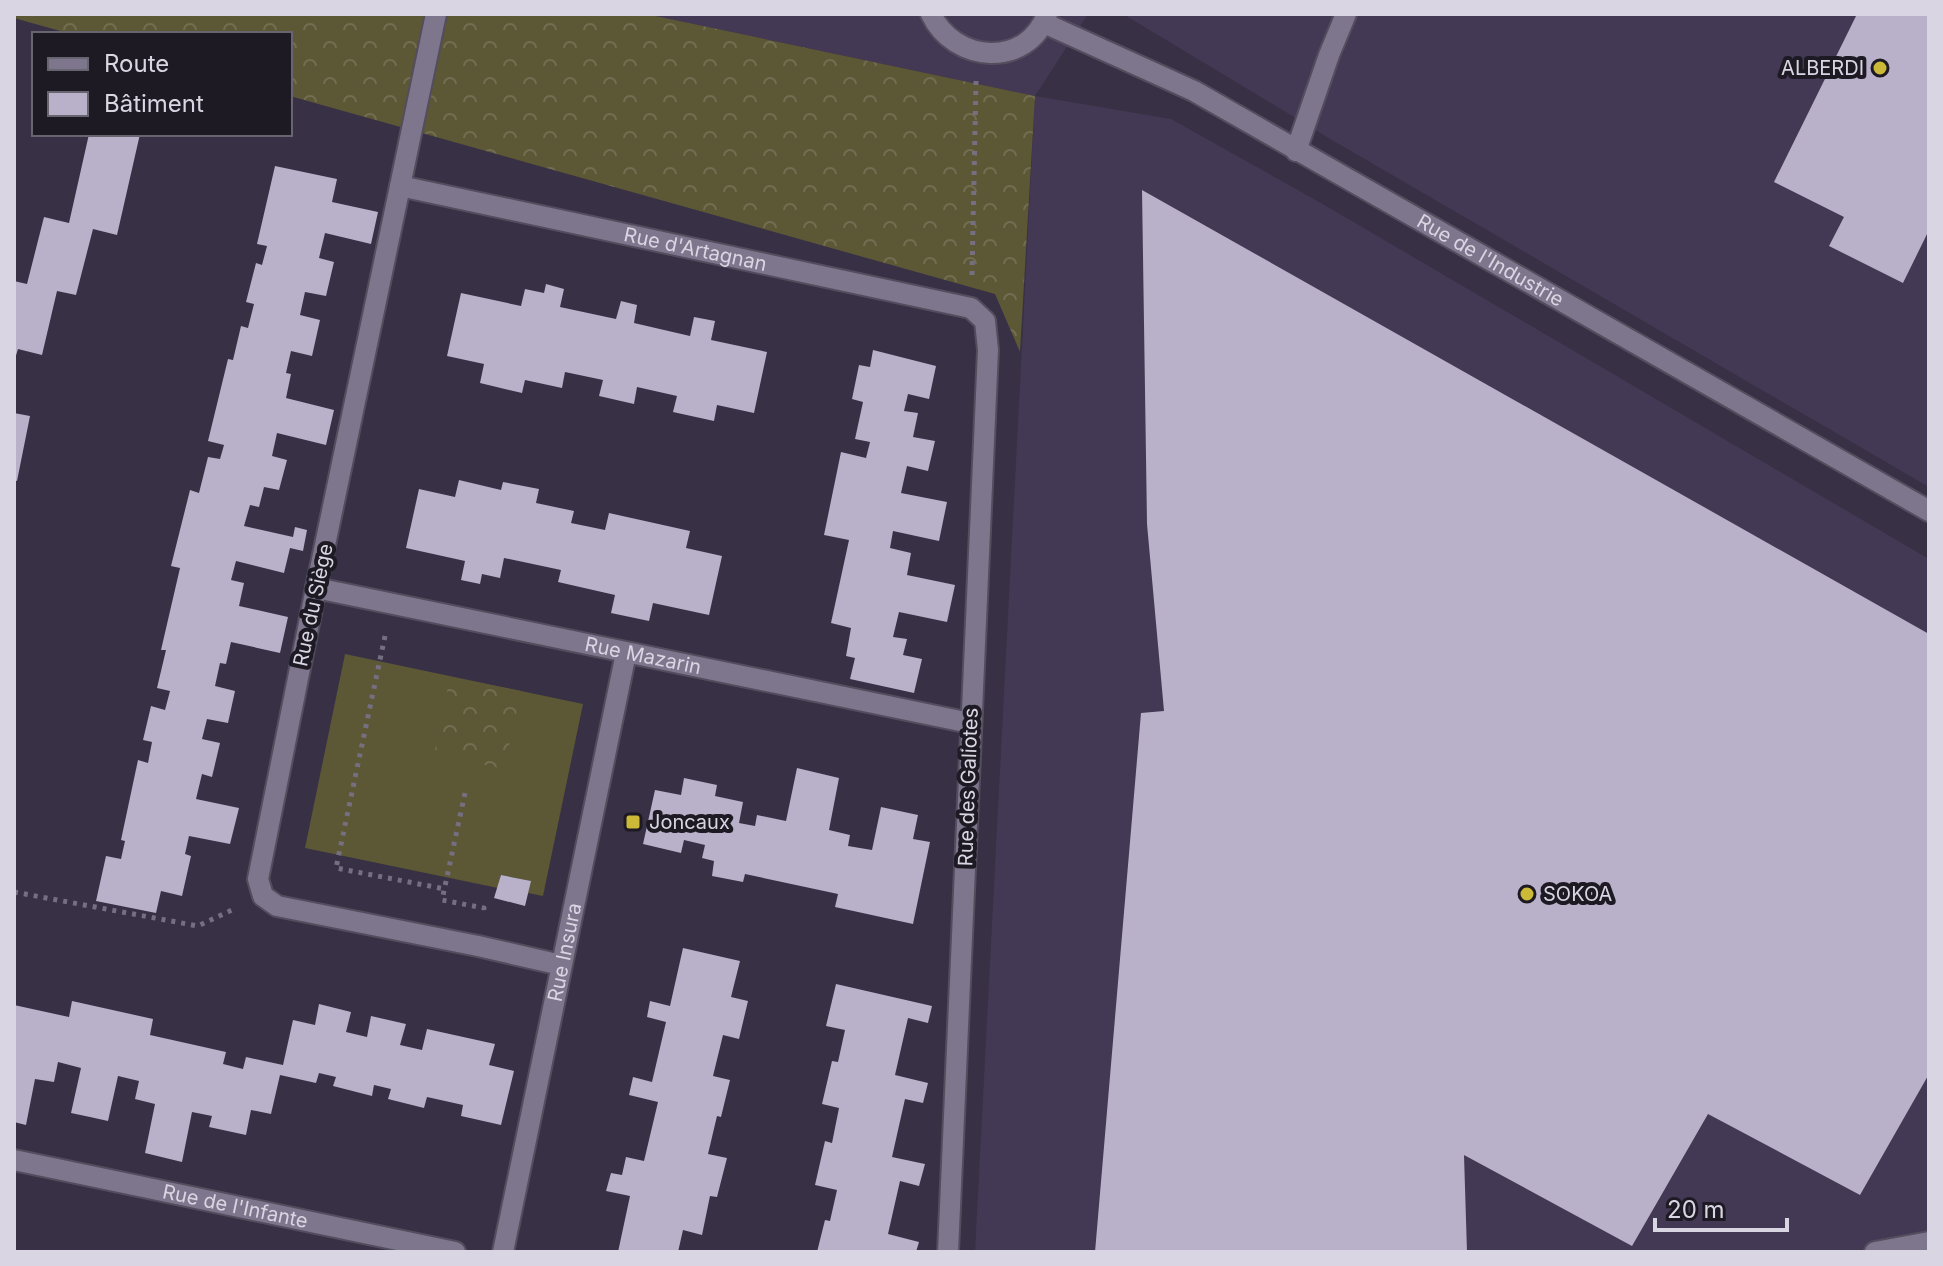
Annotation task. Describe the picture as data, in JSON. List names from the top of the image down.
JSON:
{
  "streets": {
    "street": [
      "Rue d'Artagnan",
      "Rue de l'Industrie",
      "Rue du Siège",
      "Rue Mazarin",
      "Rue des Galiotes",
      "Rue Insura",
      "Rue de l'Infante"
    ]
  },
  "crossings": [
    ["Rue d'Artagnan", "Rue du Siège"],
    ["Rue d'Artagnan", "Rue des Galiotes"],
    ["Rue du Siège", "Rue Mazarin"],
    ["Rue Mazarin", "Rue des Galiotes"],
    ["Rue Mazarin", "Rue Insura"]
  ],
  "places": {
    "other": ["ALBERDI", "SOKOA"],
    "transit": ["Joncaux"]
  },
  "legend": ["Route", "Bâtiment"],
  "scale_bar": "20 m"
}
